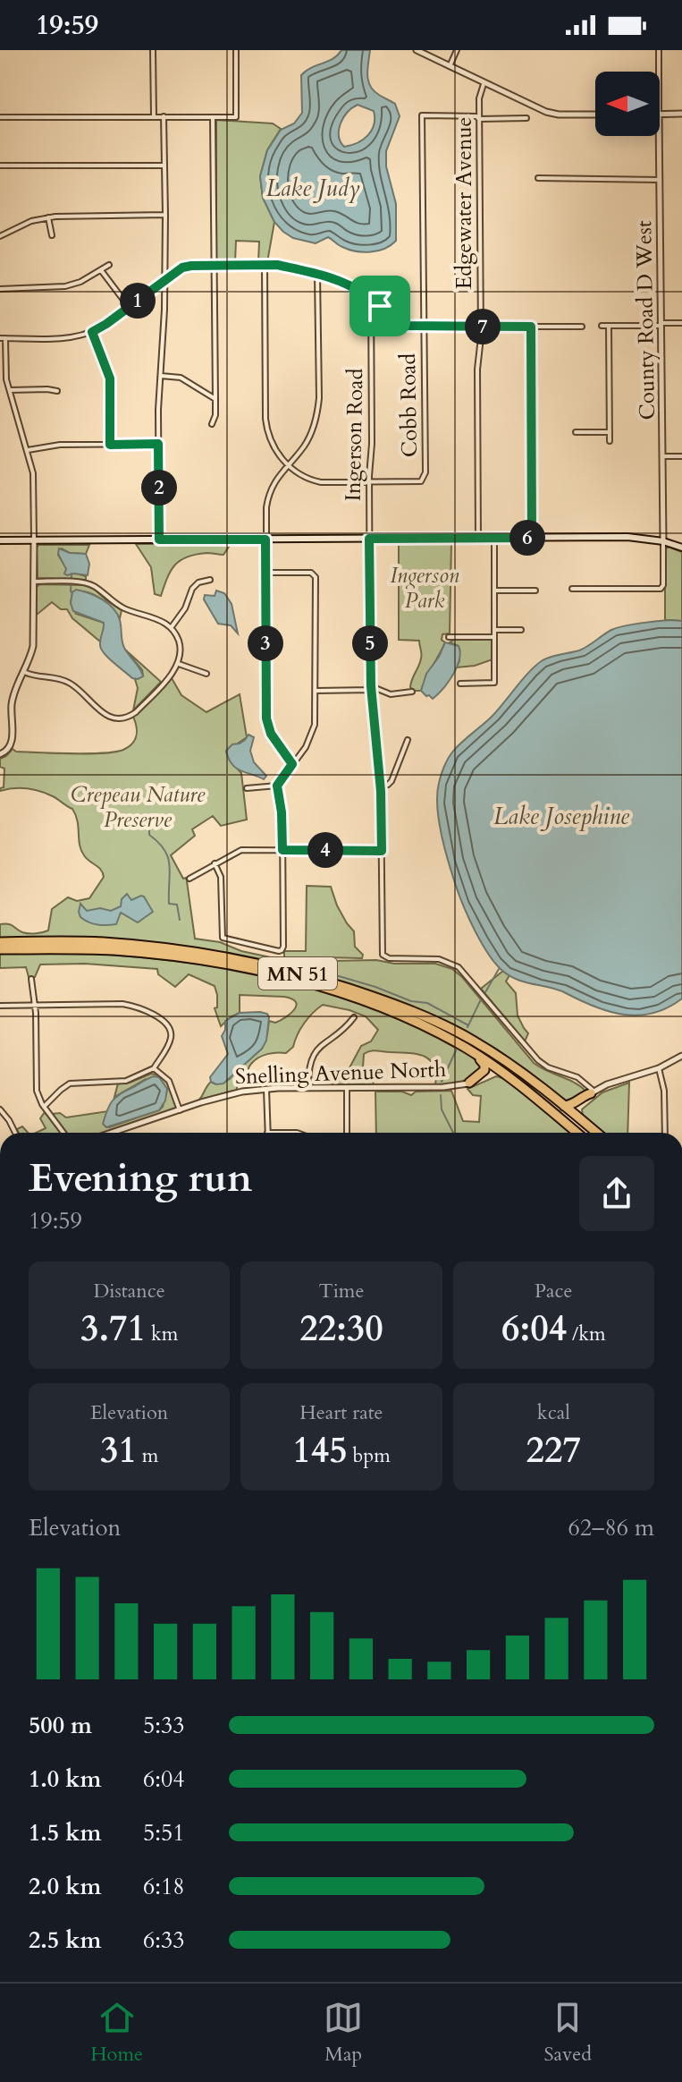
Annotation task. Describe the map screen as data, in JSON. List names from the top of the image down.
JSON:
{
  "streets": {
    "highway": ["MN 51"],
    "street": [
      "Edgewater Avenue",
      "County Road D West",
      "Cobb Road",
      "Ingerson Road",
      "Snelling Avenue North"
    ]
  },
  "crossings": [
    ["Edgewater Avenue", "Cobb Road"],
    ["Cobb Road", "Ingerson Road"]
  ],
  "water": ["Lake Judy", "Lake Josephine"],
  "parks": ["Ingerson Park", "Crepeau Nature Preserve"],
  "north": "left",
  "page": {
    "status": "19:59",
    "pins": [
      "1",
      "7",
      "2",
      "6",
      "3",
      "5",
      "4"
    ],
    "heading": ["Evening run", "19:59"],
    "stats": [
      ["Distance", "3.71 km"],
      ["Time", "22:30"],
      ["Pace", "6:04 /km"],
      ["Elevation", "31 m"],
      ["Heart rate", "145 bpm"],
      ["kcal", "227"]
    ],
    "chart": ["Elevation", "62–86 m"],
    "list": [
      {
        "name": "500 m",
        "note": "5:33"
      },
      {
        "name": "1.0 km",
        "note": "6:04"
      },
      {
        "name": "1.5 km",
        "note": "5:51"
      },
      {
        "name": "2.0 km",
        "note": "6:18"
      },
      {
        "name": "2.5 km",
        "note": "6:33"
      }
    ],
    "tabs": ["Home", "Map", "Saved"]
  }
}
